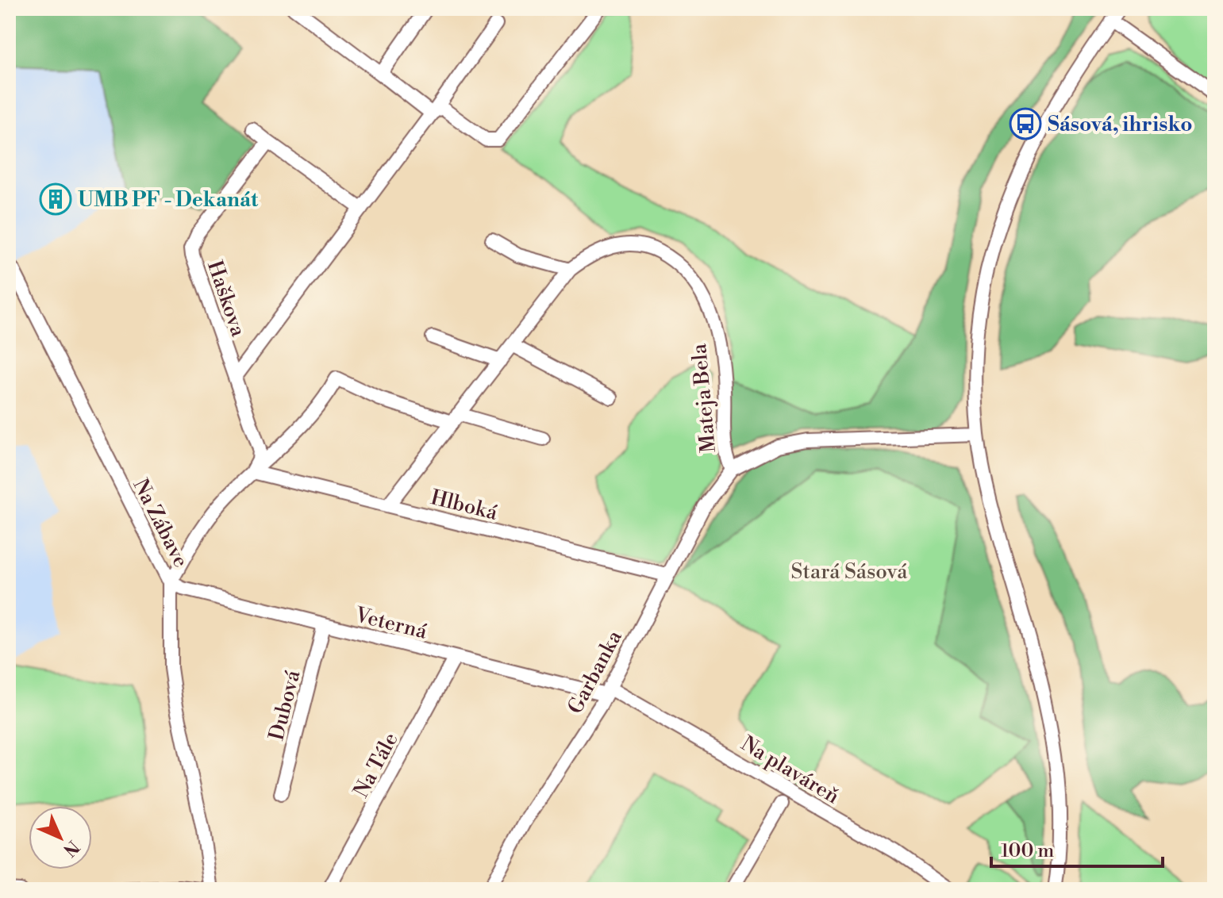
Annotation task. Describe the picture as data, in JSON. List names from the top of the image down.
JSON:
{
  "streets": {
    "street": [
      "Haškova",
      "Mateja Bela",
      "Hlboká",
      "Na Zábave",
      "Veterná",
      "Garbanka",
      "Dubová",
      "Na Tále",
      "Na plaváreň"
    ]
  },
  "crossings": [
    ["Haškova", "Hlboká"],
    ["Mateja Bela", "Hlboká"],
    ["Mateja Bela", "Garbanka"],
    ["Hlboká", "Garbanka"],
    ["Na Zábave", "Veterná"],
    ["Veterná", "Garbanka"],
    ["Veterná", "Dubová"],
    ["Veterná", "Na Tále"],
    ["Veterná", "Na plaváreň"],
    ["Garbanka", "Na plaváreň"]
  ],
  "parks": ["Stará Sásová"],
  "places": {
    "bus stop": ["Sásová, ihrisko"],
    "building": ["UMB PF - Dekanát"]
  },
  "scale_bar": "100 m",
  "north": "bottom right"
}
